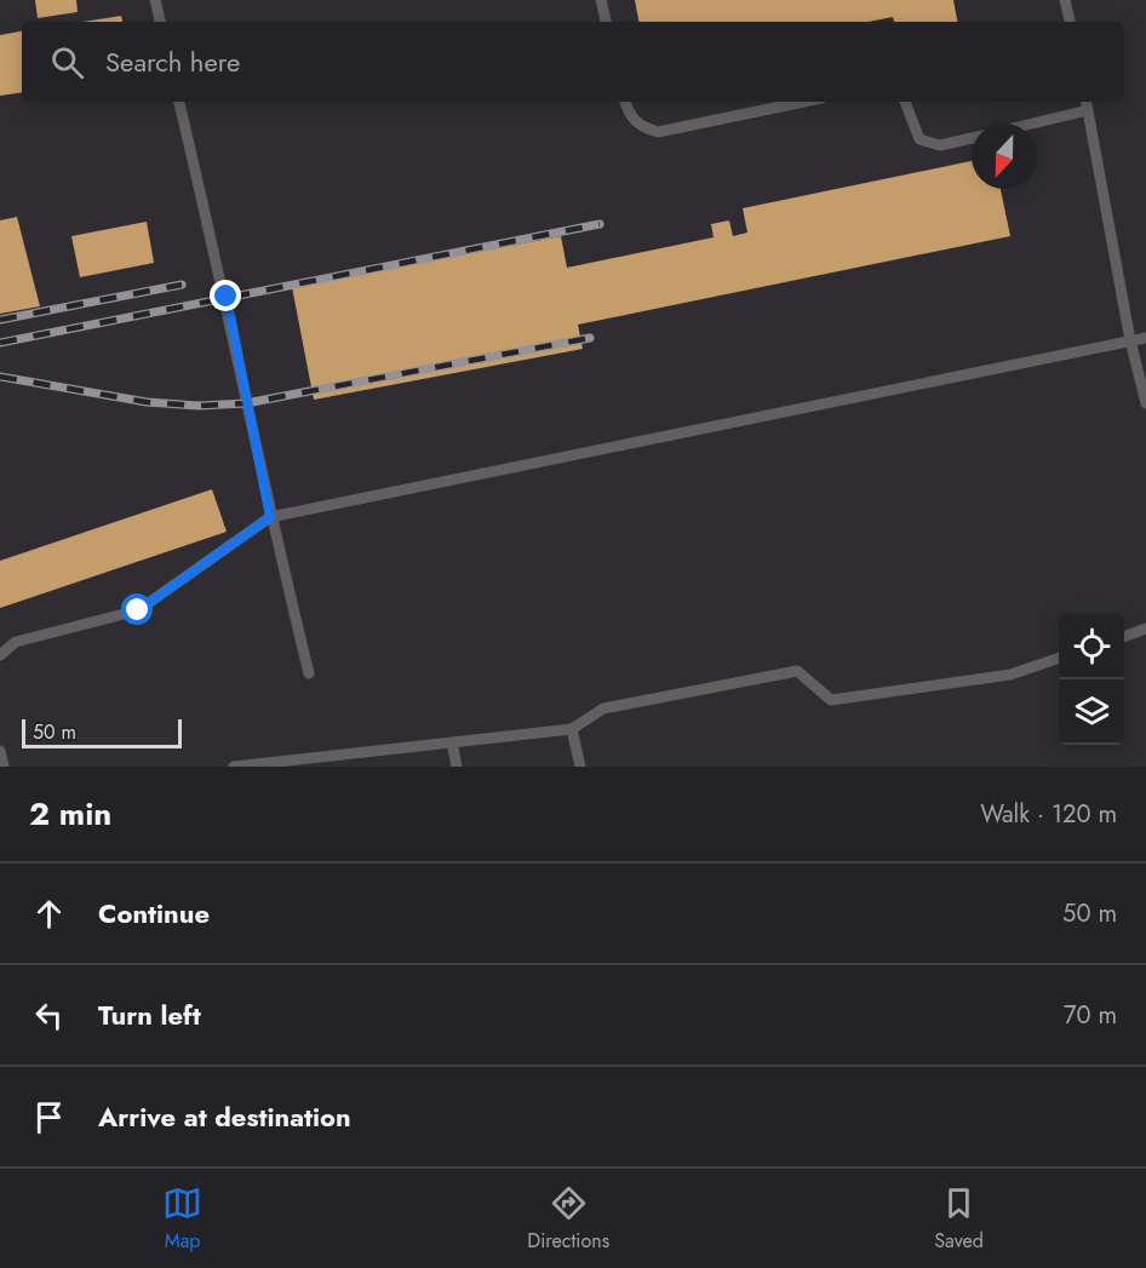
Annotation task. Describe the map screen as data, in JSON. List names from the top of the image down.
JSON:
{
  "scale_bar": "50 m",
  "north": "bottom",
  "page": {
    "search": "Search here",
    "scale": "50 m",
    "heading": ["2 min", "Walk · 120 m"],
    "list": [
      ["Continue", "50 m"],
      ["Turn left", "70 m"],
      "Arrive at destination"
    ],
    "nav": ["Map", "Directions", "Saved"]
  }
}
